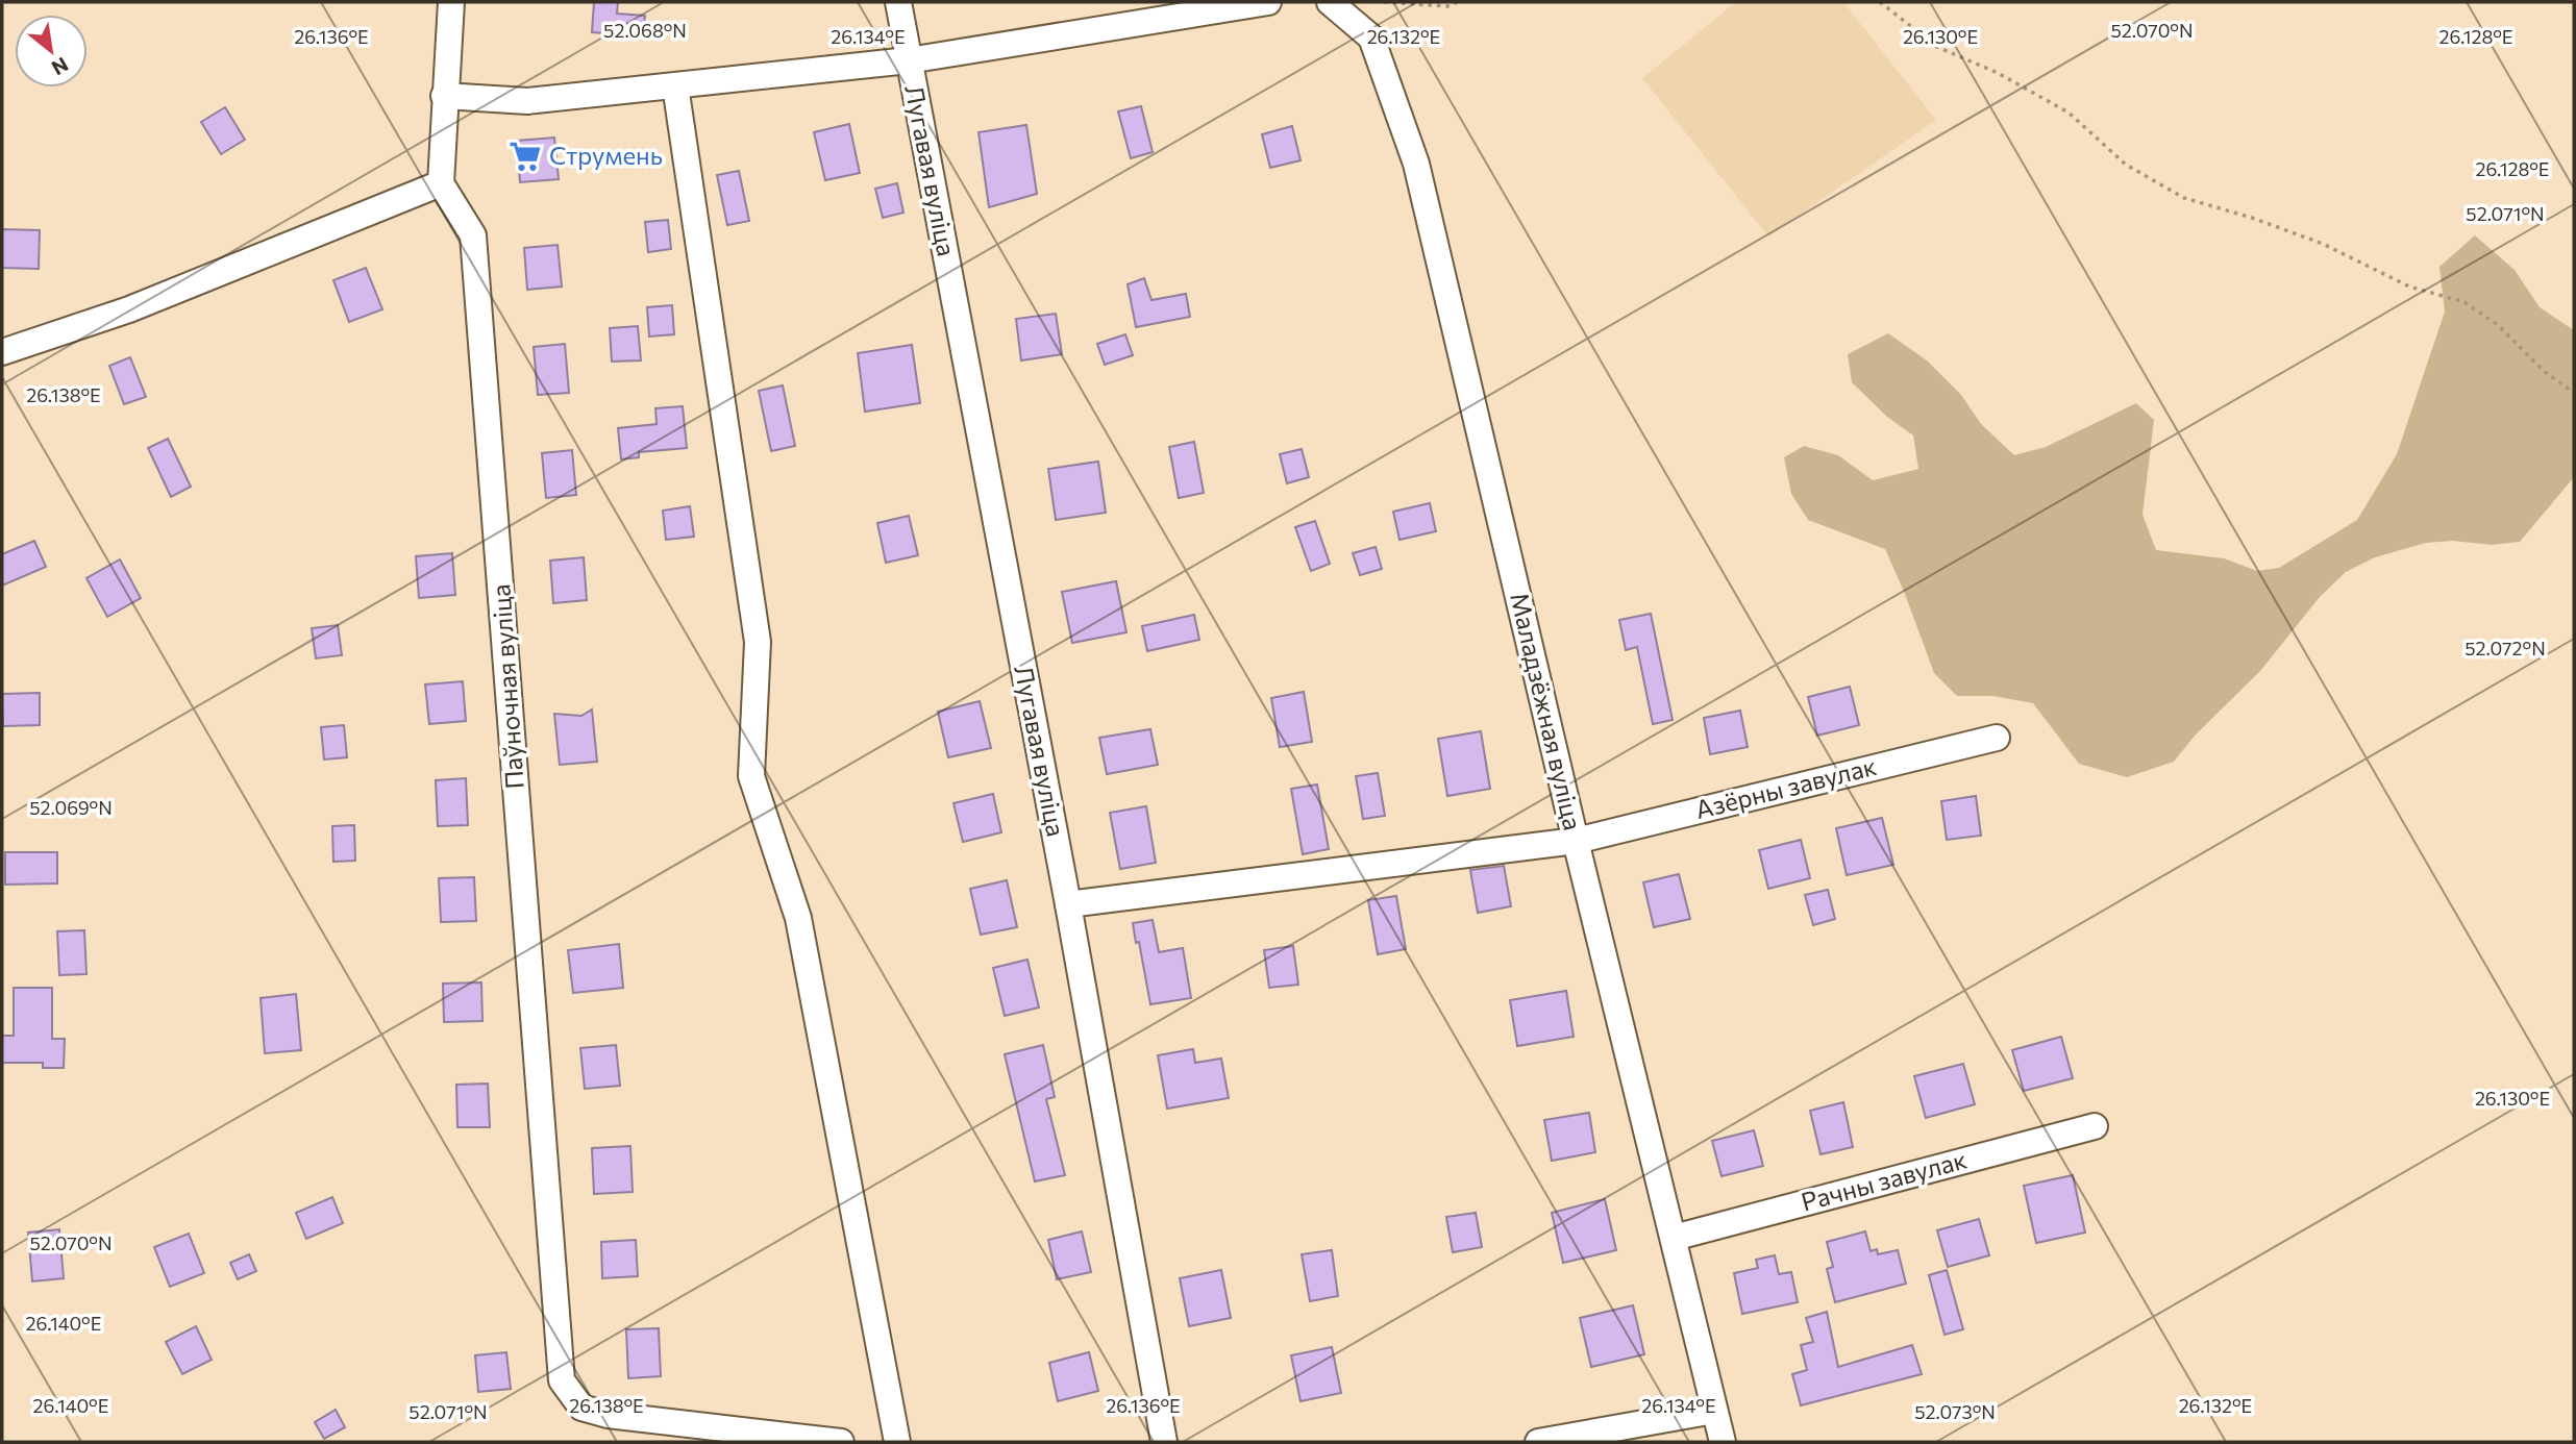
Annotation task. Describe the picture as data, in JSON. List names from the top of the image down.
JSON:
{
  "streets": {
    "street": [
      "Лугавая вуліца",
      "Паўночная вуліца",
      "Маладзёжная вуліца",
      "Азёрны завулак",
      "Рачны завулак"
    ]
  },
  "crossings": [
    ["Лугавая вуліца", "Азёрны завулак"],
    ["Маладзёжная вуліца", "Азёрны завулак"],
    ["Маладзёжная вуліца", "Рачны завулак"]
  ],
  "places": {
    "supermarket": ["Струмень"]
  },
  "north": "bottom right",
  "coordinates": [
    "52.068°N",
    "52.070°N",
    "26.130°E",
    "26.136°E",
    "26.134°E",
    "26.132°E",
    "26.128°E",
    "52.071°N",
    "26.138°E",
    "52.072°N",
    "52.069°N",
    "26.140°E",
    "52.073°N"
  ]
}
